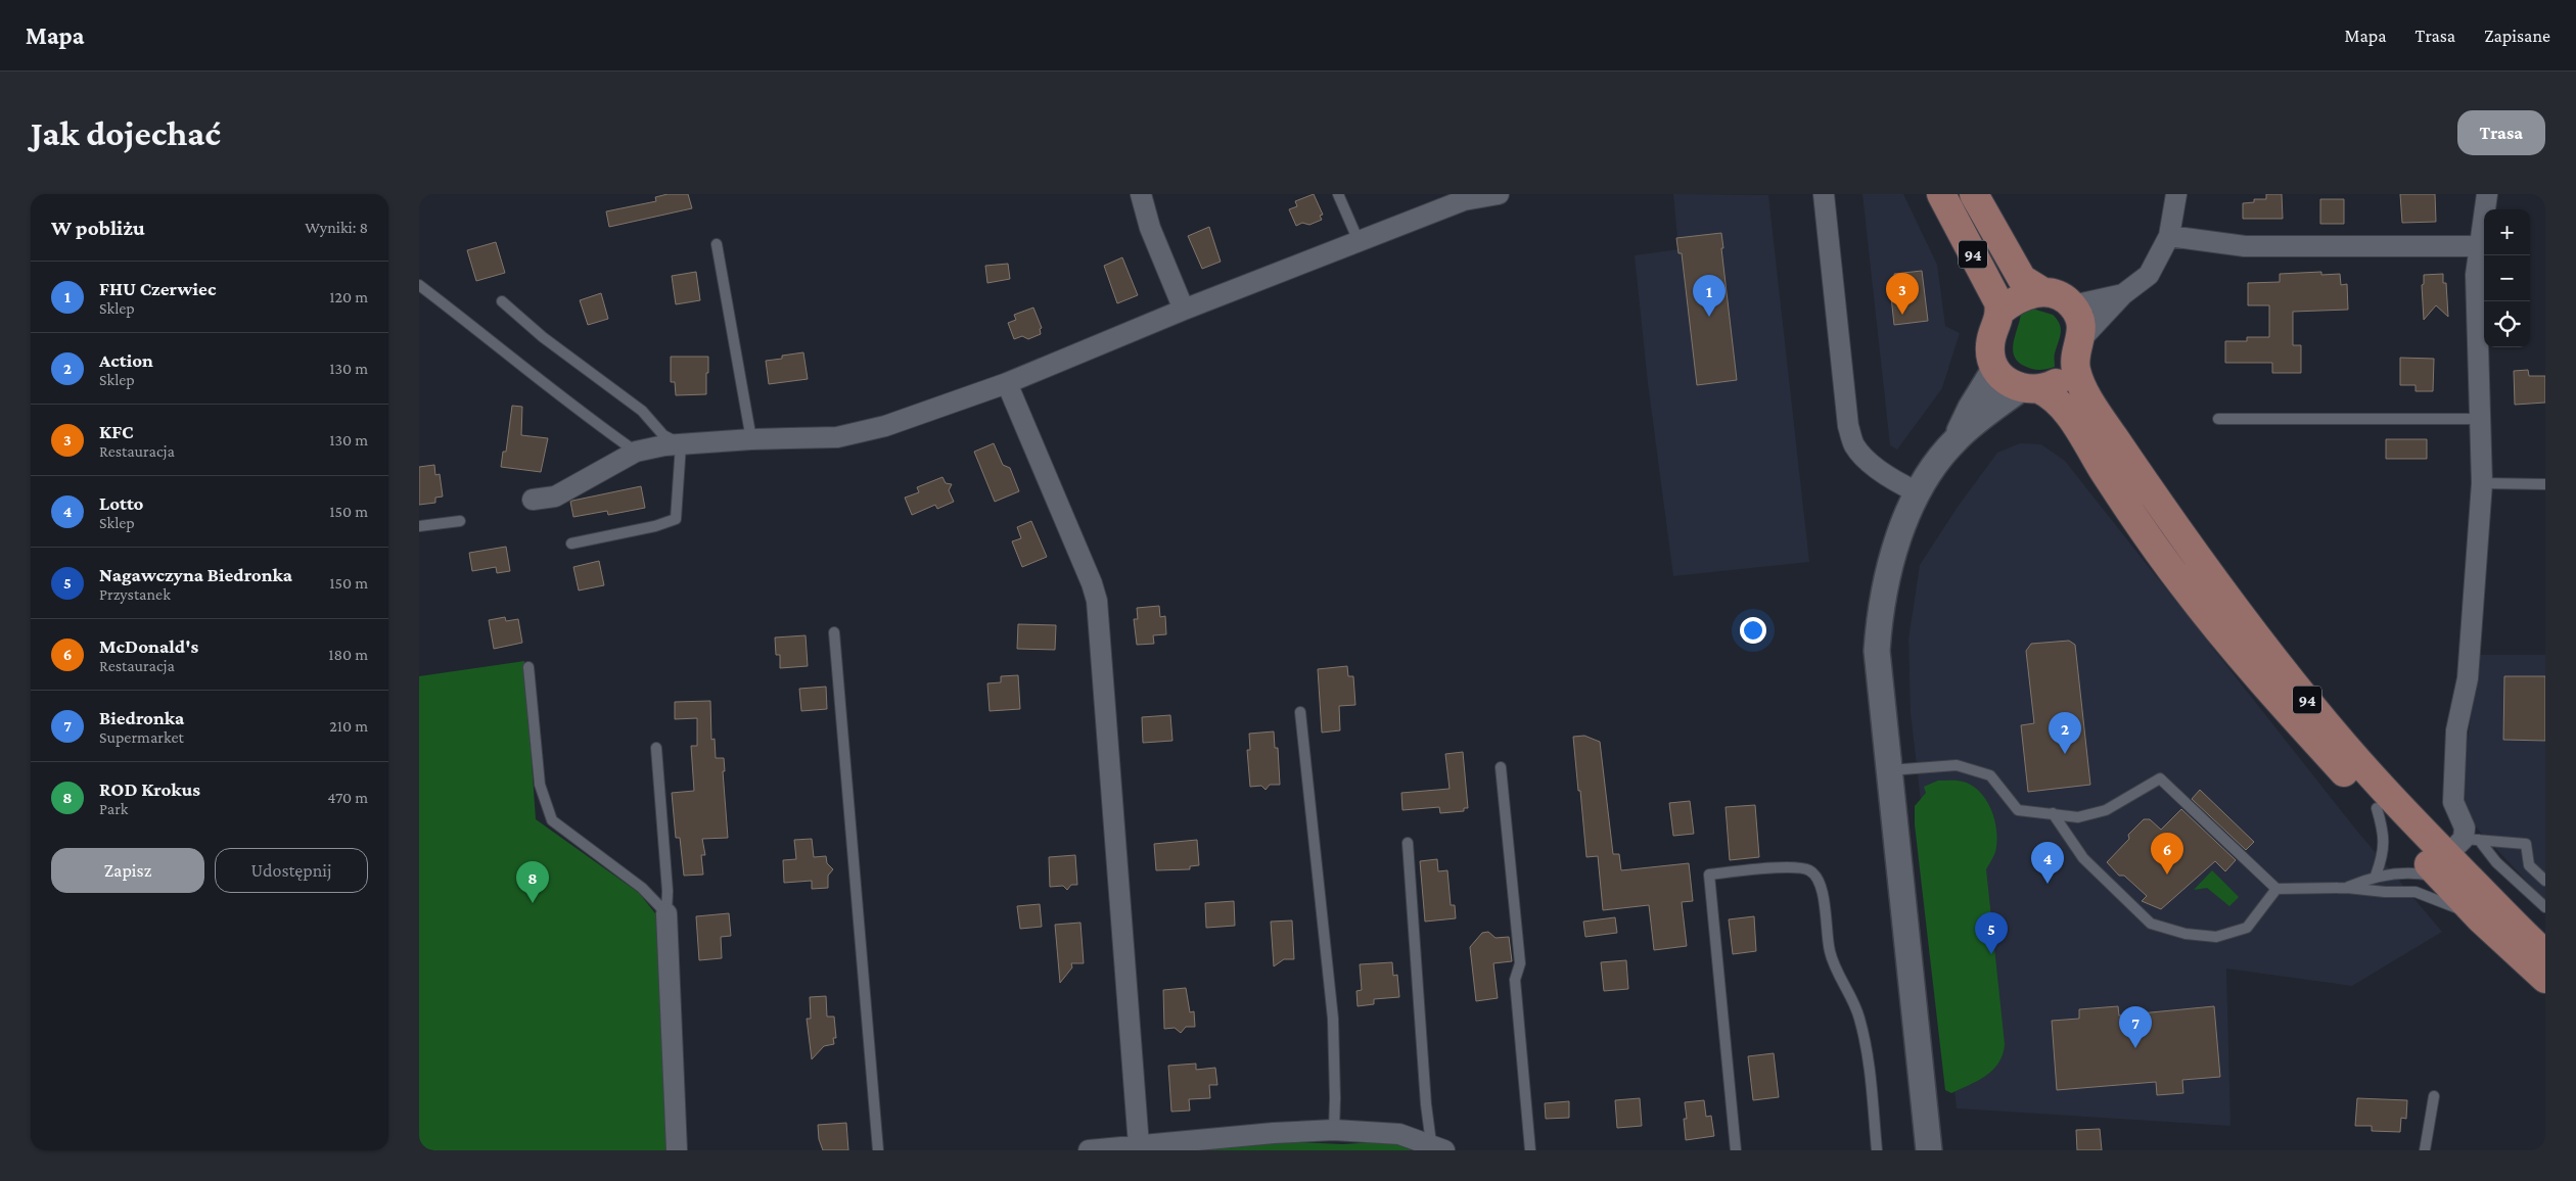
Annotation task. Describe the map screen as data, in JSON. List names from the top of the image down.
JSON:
{
  "streets": {
    "main road": ["94"]
  },
  "page": {
    "header": "Mapa",
    "nav": ["Mapa", "Trasa", "Zapisane"],
    "buttons": [
      "Trasa",
      ["Zapisz", "Udostępnij"]
    ],
    "title": "Jak dojechać",
    "heading": ["W pobliżu", "Wyniki: 8"],
    "map_buttons": ["+", "−"],
    "list": [
      {
        "mark": "1",
        "name": "FHU Czerwiec",
        "note": "Sklep",
        "value": "120 m"
      },
      {
        "mark": "2",
        "name": "Action",
        "note": "Sklep",
        "value": "130 m"
      },
      {
        "mark": "3",
        "name": "KFC",
        "note": "Restauracja",
        "value": "130 m"
      },
      {
        "mark": "4",
        "name": "Lotto",
        "note": "Sklep",
        "value": "150 m"
      },
      {
        "mark": "5",
        "name": "Nagawczyna Biedronka",
        "note": "Przystanek",
        "value": "150 m"
      },
      {
        "mark": "6",
        "name": "McDonald's",
        "note": "Restauracja",
        "value": "180 m"
      },
      {
        "mark": "7",
        "name": "Biedronka",
        "note": "Supermarket",
        "value": "210 m"
      },
      {
        "mark": "8",
        "name": "ROD Krokus",
        "note": "Park",
        "value": "470 m"
      }
    ],
    "pins": [
      "3",
      "1",
      "2",
      "6",
      "4",
      "8",
      "5",
      "7"
    ]
  }
}
